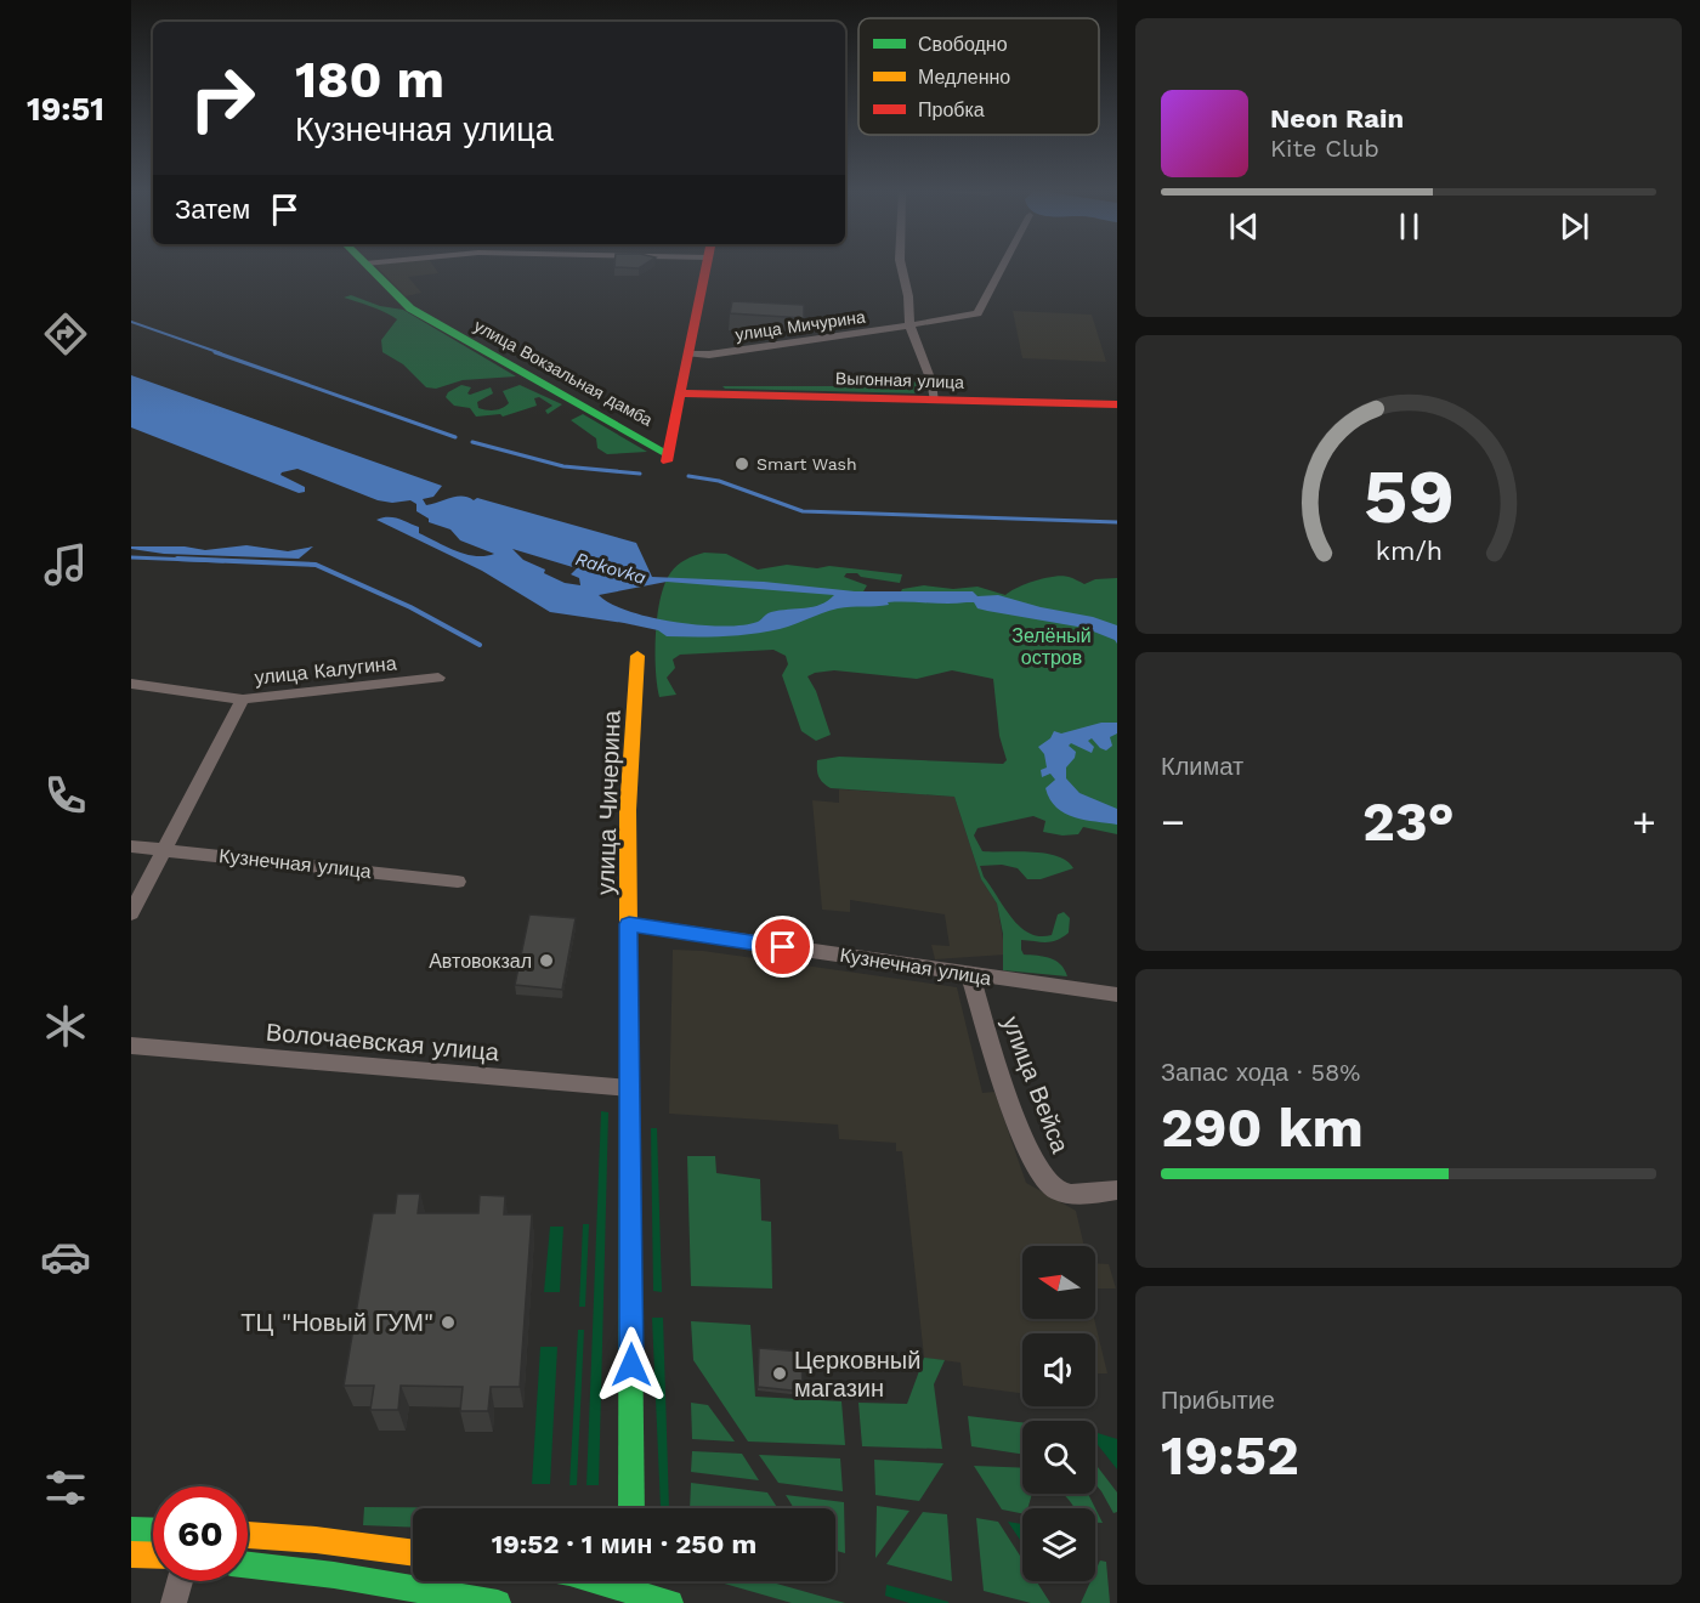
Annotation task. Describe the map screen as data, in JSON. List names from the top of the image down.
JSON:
{
  "streets": {
    "main road": ["улица Вокзальная дамба", "Выгонная улица", "улица Чичерина"],
    "street": [
      "улица Мичурина",
      "улица Калугина",
      "Кузнечная улица",
      "Волочаевская улица",
      "улица Вейса"
    ]
  },
  "crossings": [
    ["улица Вокзальная дамба", "Выгонная улица"],
    ["улица Чичерина", "Кузнечная улица"],
    ["улица Чичерина", "Волочаевская улица"],
    ["Кузнечная улица", "улица Вейса"]
  ],
  "water": ["Rakovka"],
  "parks": ["Зелёный остров"],
  "places": [
    "Smart Wash",
    "Автовокзал",
    "ТЦ \"Новый ГУМ\"",
    "Церковный магазин"
  ],
  "legend": ["Свободно", "Медленно", "Пробка"],
  "north": "left",
  "page": {
    "tabs": "19:51",
    "turn": ["180 m", "Кузнечная улица"],
    "song": ["Neon Rain", "Kite Club"],
    "then": "Затем",
    "tile": [
      "Климат",
      ["Запас хода · 58%", "290 km"],
      ["Прибытие", "19:52"]
    ],
    "heat": ["−", "23°", "+"],
    "limit": "60",
    "trip": "19:52 · 1 мин · 250 m",
    "gauge": ["59", "km/h"]
  }
}
